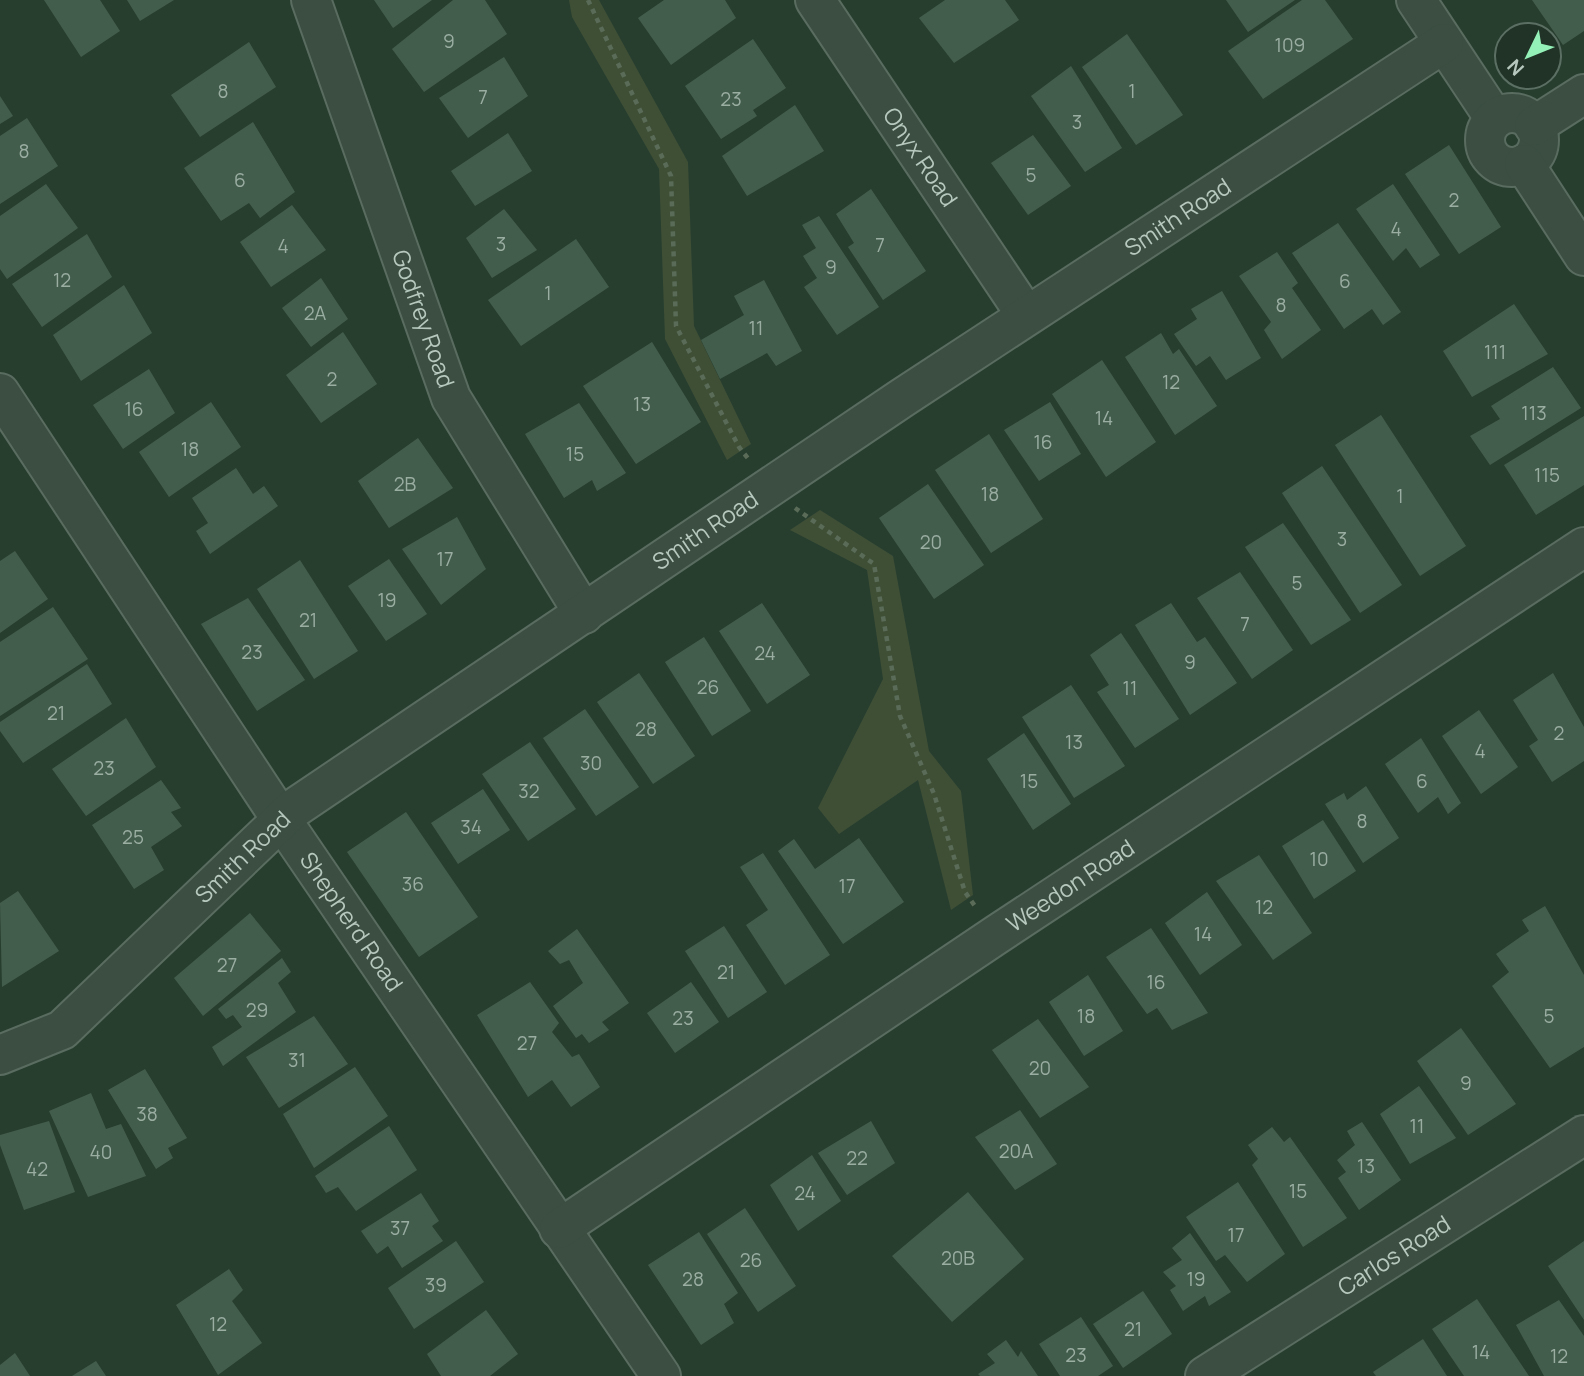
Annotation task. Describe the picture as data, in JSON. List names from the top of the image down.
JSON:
{
  "streets": {
    "street": [
      "Onyx Road",
      "Smith Road",
      "Godfrey Road",
      "Weedon Road",
      "Shepherd Road",
      "Carlos Road"
    ]
  },
  "crossings": [
    ["Onyx Road", "Smith Road"],
    ["Smith Road", "Godfrey Road"],
    ["Smith Road", "Shepherd Road"],
    ["Weedon Road", "Shepherd Road"]
  ],
  "house_numbers": [
    "9",
    "109",
    "8",
    "1",
    "7",
    "23",
    "3",
    "8",
    "5",
    "6",
    "2",
    "4",
    "3",
    "7",
    "4",
    "9",
    "12",
    "6",
    "1",
    "8",
    "2A",
    "11",
    "111",
    "2",
    "12",
    "13",
    "16",
    "113",
    "14",
    "16",
    "18",
    "15",
    "115",
    "2B",
    "18",
    "1",
    "3",
    "20",
    "17",
    "5",
    "19",
    "21",
    "7",
    "23",
    "24",
    "9",
    "26",
    "11",
    "21",
    "28",
    "2",
    "13",
    "4",
    "30",
    "23",
    "15",
    "6",
    "32",
    "8",
    "34",
    "25",
    "10",
    "36",
    "17",
    "12",
    "14",
    "27",
    "21",
    "16",
    "29",
    "18",
    "5",
    "23",
    "27",
    "31",
    "20",
    "9",
    "38",
    "11",
    "20A",
    "40",
    "22",
    "13",
    "42",
    "15",
    "24",
    "37",
    "17",
    "20B",
    "26",
    "28",
    "19",
    "39",
    "12",
    "21",
    "14",
    "23",
    "12"
  ],
  "north": "bottom left"
}
